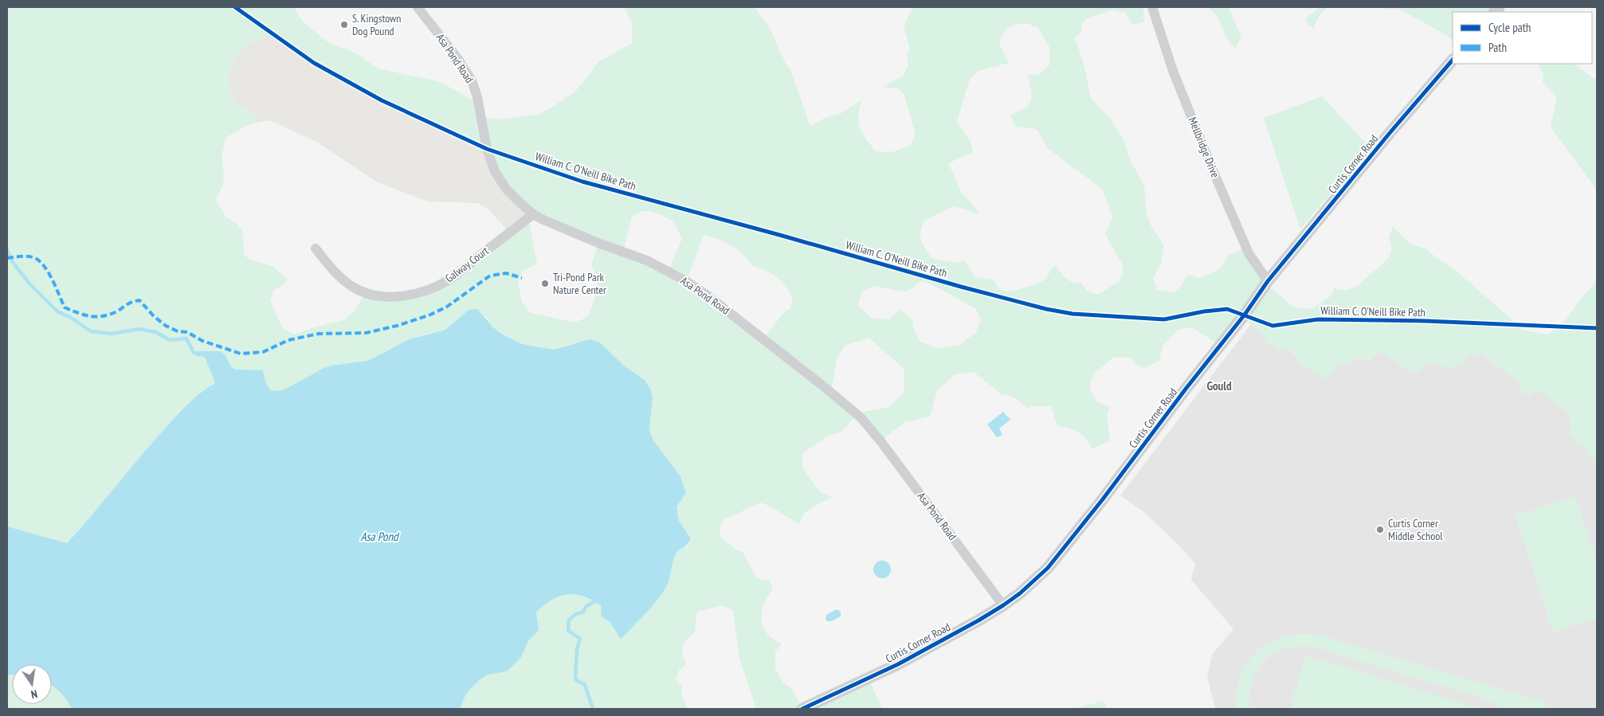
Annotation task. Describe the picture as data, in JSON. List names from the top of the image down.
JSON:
{
  "streets": {
    "street": [
      "Asa Pond Road",
      "Mellbridge Drive",
      "Curtis Corner Road",
      "Galway Court"
    ],
    "cycle path": ["William C. O'Neill Bike Path"]
  },
  "crossings": [
    ["Asa Pond Road", "Curtis Corner Road"],
    ["Asa Pond Road", "Galway Court"],
    ["Mellbridge Drive", "Curtis Corner Road"]
  ],
  "districts": ["Gould"],
  "water": ["Asa Pond"],
  "places": ["S. Kingstown Dog Pound", "Tri-Pond Park Nature Center", "Curtis Corner Middle School"],
  "legend": ["Cycle path", "Path"],
  "north": "bottom"
}
